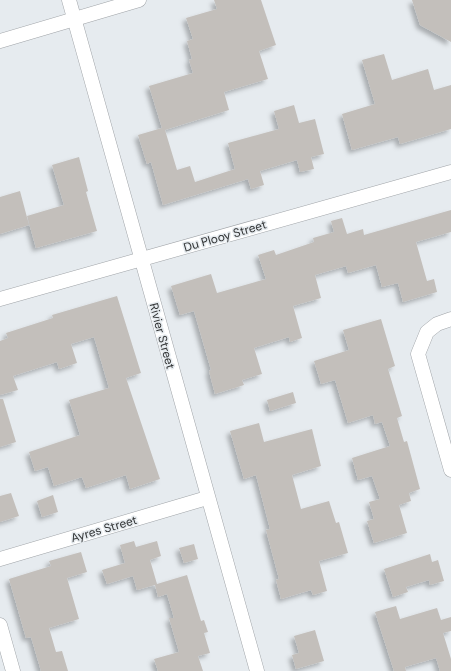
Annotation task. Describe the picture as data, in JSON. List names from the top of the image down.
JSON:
{
  "streets": {
    "street": ["Du Plooy Street", "Rivier Street", "Ayres Street"]
  },
  "crossings": [
    ["Du Plooy Street", "Rivier Street"],
    ["Rivier Street", "Ayres Street"]
  ]
}
